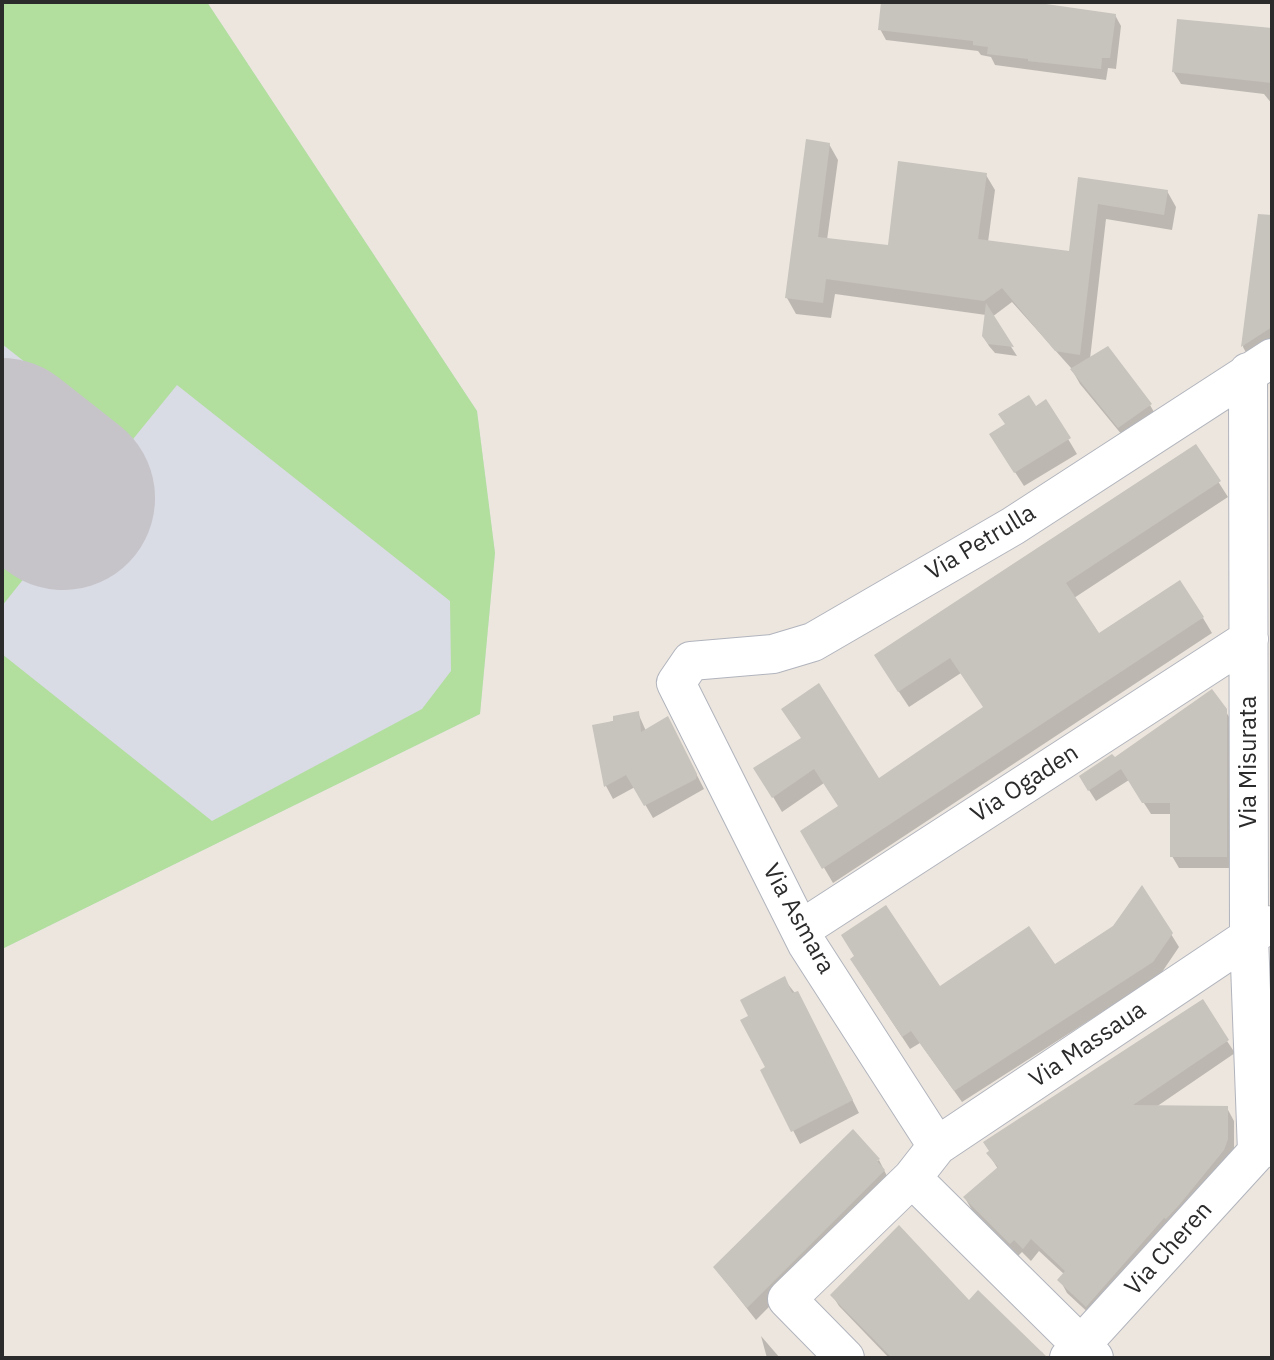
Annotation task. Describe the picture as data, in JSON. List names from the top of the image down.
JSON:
{
  "streets": {
    "street": [
      "Via Petrulla",
      "Via Misurata",
      "Via Ogaden",
      "Via Asmara",
      "Via Massaua",
      "Via Cheren"
    ]
  },
  "crossings": [
    ["Via Petrulla", "Via Misurata"],
    ["Via Petrulla", "Via Asmara"],
    ["Via Misurata", "Via Ogaden"],
    ["Via Misurata", "Via Massaua"],
    ["Via Misurata", "Via Cheren"],
    ["Via Ogaden", "Via Asmara"],
    ["Via Asmara", "Via Massaua"]
  ]
}
